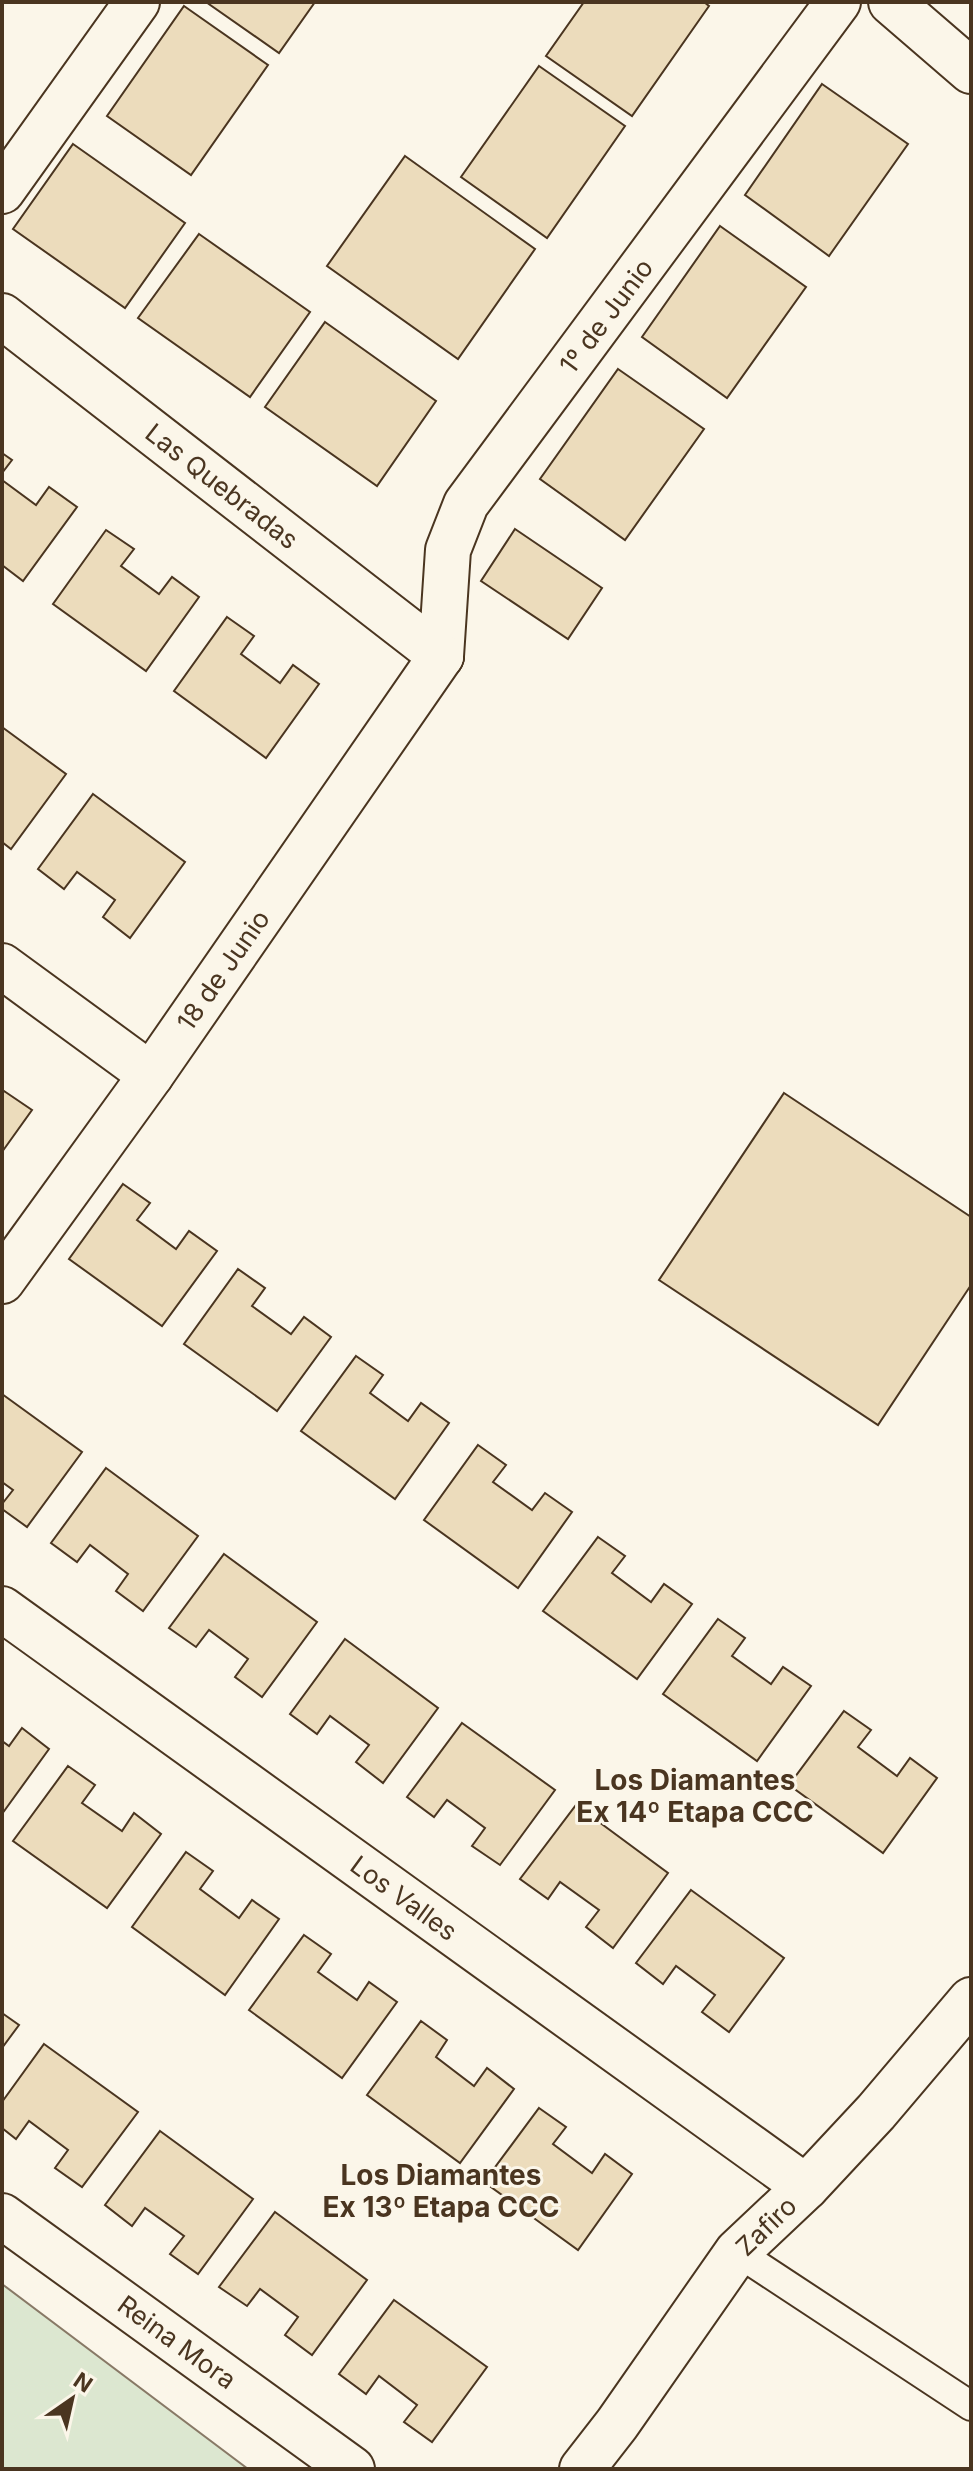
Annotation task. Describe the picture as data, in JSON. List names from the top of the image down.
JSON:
{
  "streets": {
    "street": [
      "1º de Junio",
      "Las Quebradas",
      "18 de Junio",
      "Los Valles",
      "Zafiro",
      "Reina Mora"
    ]
  },
  "crossings": [
    ["1º de Junio", "Las Quebradas"],
    ["1º de Junio", "18 de Junio"],
    ["Las Quebradas", "18 de Junio"],
    ["Los Valles", "Zafiro"]
  ],
  "districts": ["Los Diamantes Ex 14º Etapa CCC", "Los Diamantes Ex 13º Etapa CCC"],
  "north": "top right"
}
